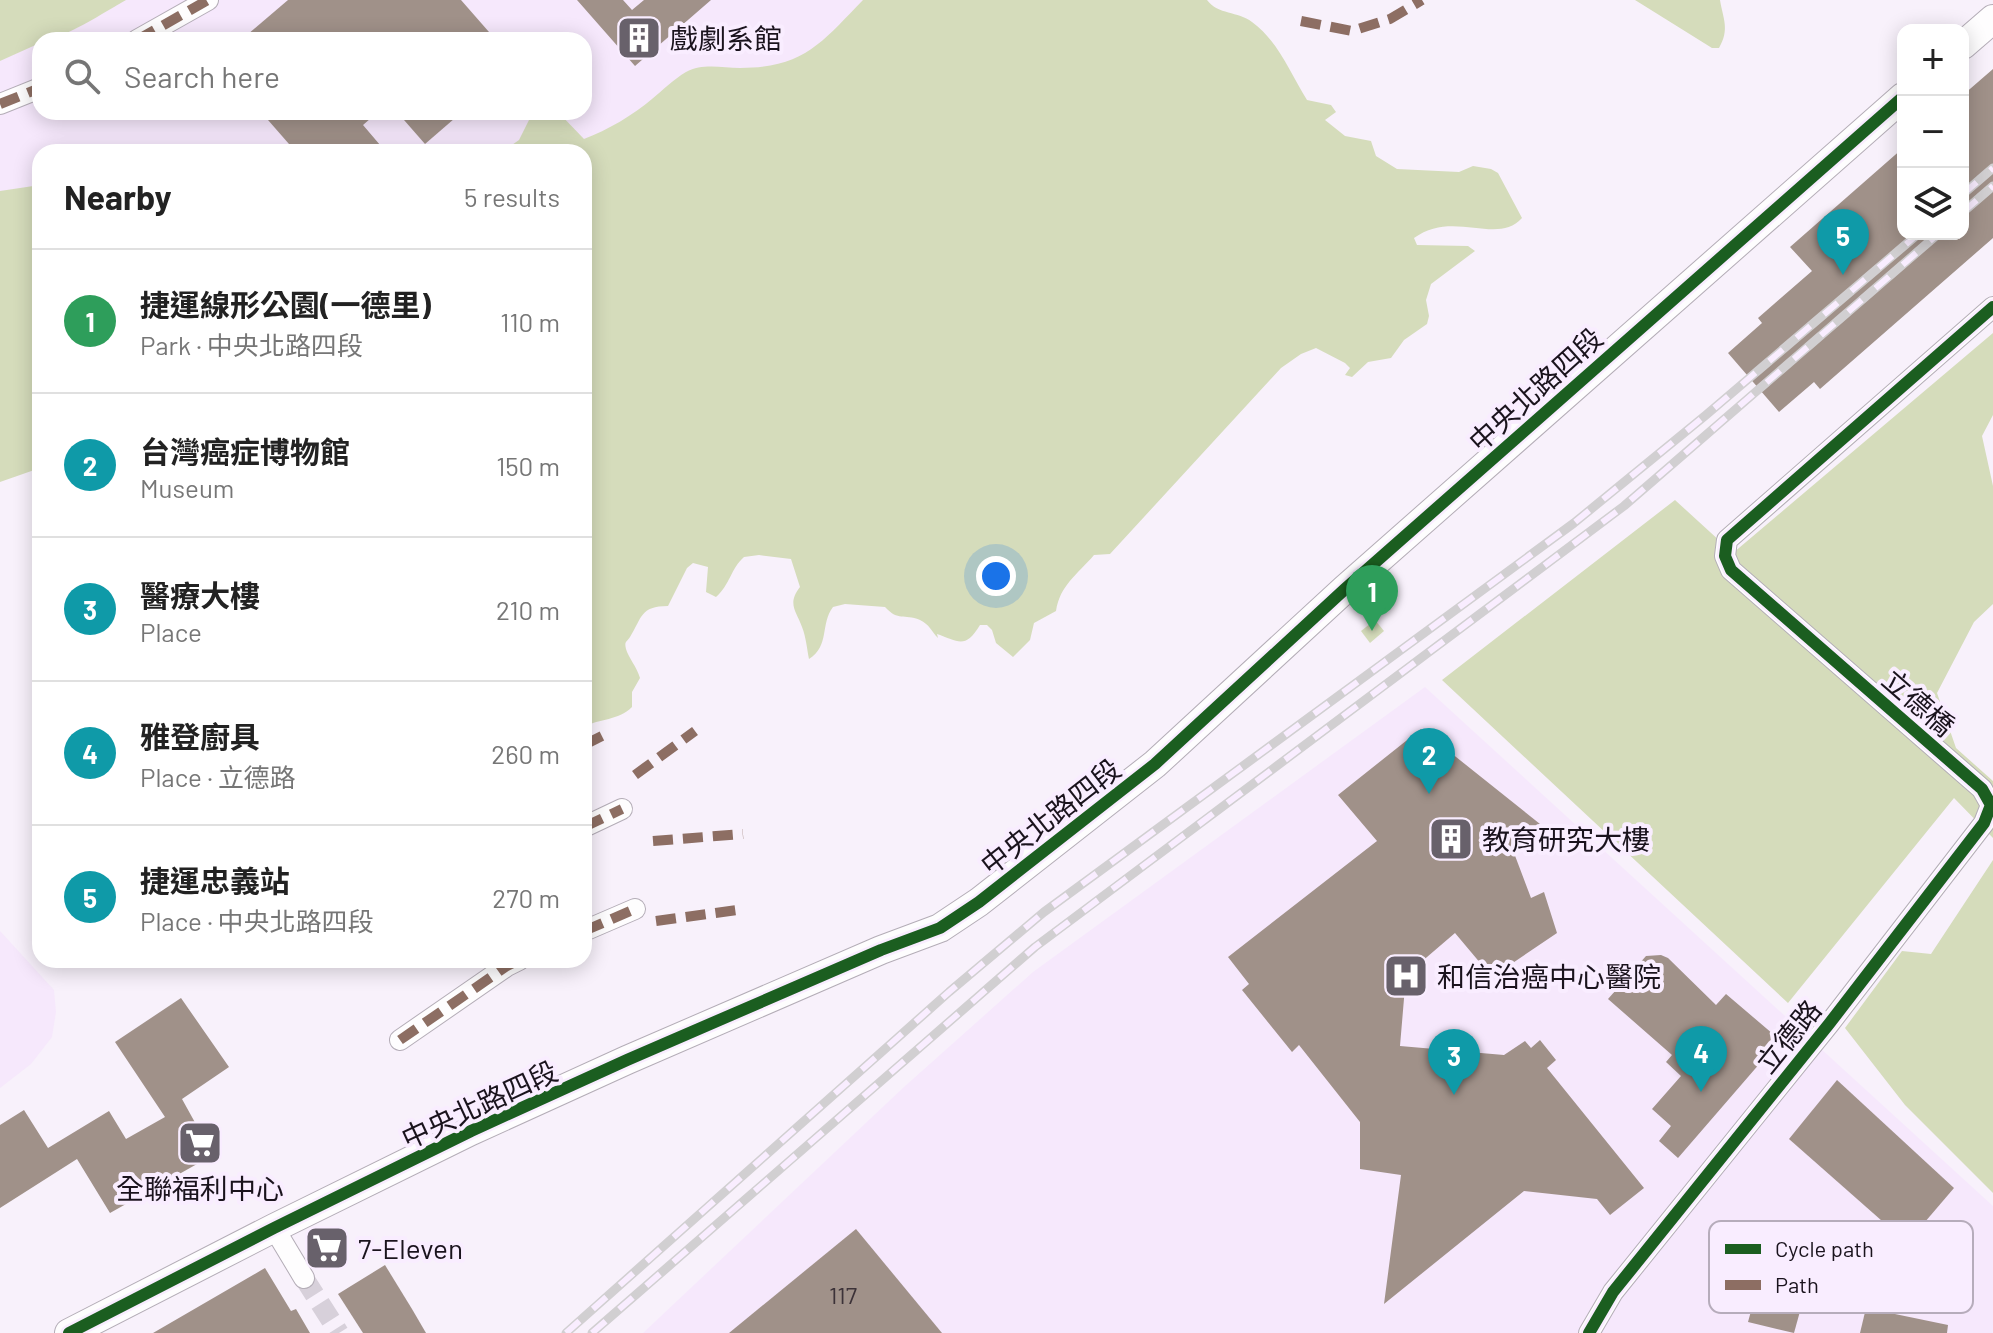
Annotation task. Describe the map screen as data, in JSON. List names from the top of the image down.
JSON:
{
  "streets": {
    "street": ["中央北路四段", "立德橋", "立德路"]
  },
  "crossings": [
    ["立德橋", "立德路"]
  ],
  "places": {
    "building": ["戲劇系館", "教育研究大樓"],
    "hospital": ["和信治癌中心醫院"],
    "supermarket": ["全聯福利中心", "7-Eleven"]
  },
  "house_numbers": ["117"],
  "legend": ["Cycle path", "Path"],
  "page": {
    "map_buttons": ["+", "−"],
    "search": "Search here",
    "heading": ["Nearby", "5 results"],
    "pins": [
      "5",
      "1",
      "2",
      "4",
      "3"
    ],
    "list": [
      {
        "mark": "1",
        "name": "捷運線形公園(一德里)",
        "note": "Park · 中央北路四段",
        "value": "110 m"
      },
      {
        "mark": "2",
        "name": "台灣癌症博物館",
        "note": "Museum",
        "value": "150 m"
      },
      {
        "mark": "3",
        "name": "醫療大樓",
        "note": "Place",
        "value": "210 m"
      },
      {
        "mark": "4",
        "name": "雅登廚具",
        "note": "Place · 立德路",
        "value": "260 m"
      },
      {
        "mark": "5",
        "name": "捷運忠義站",
        "note": "Place · 中央北路四段",
        "value": "270 m"
      }
    ]
  }
}
